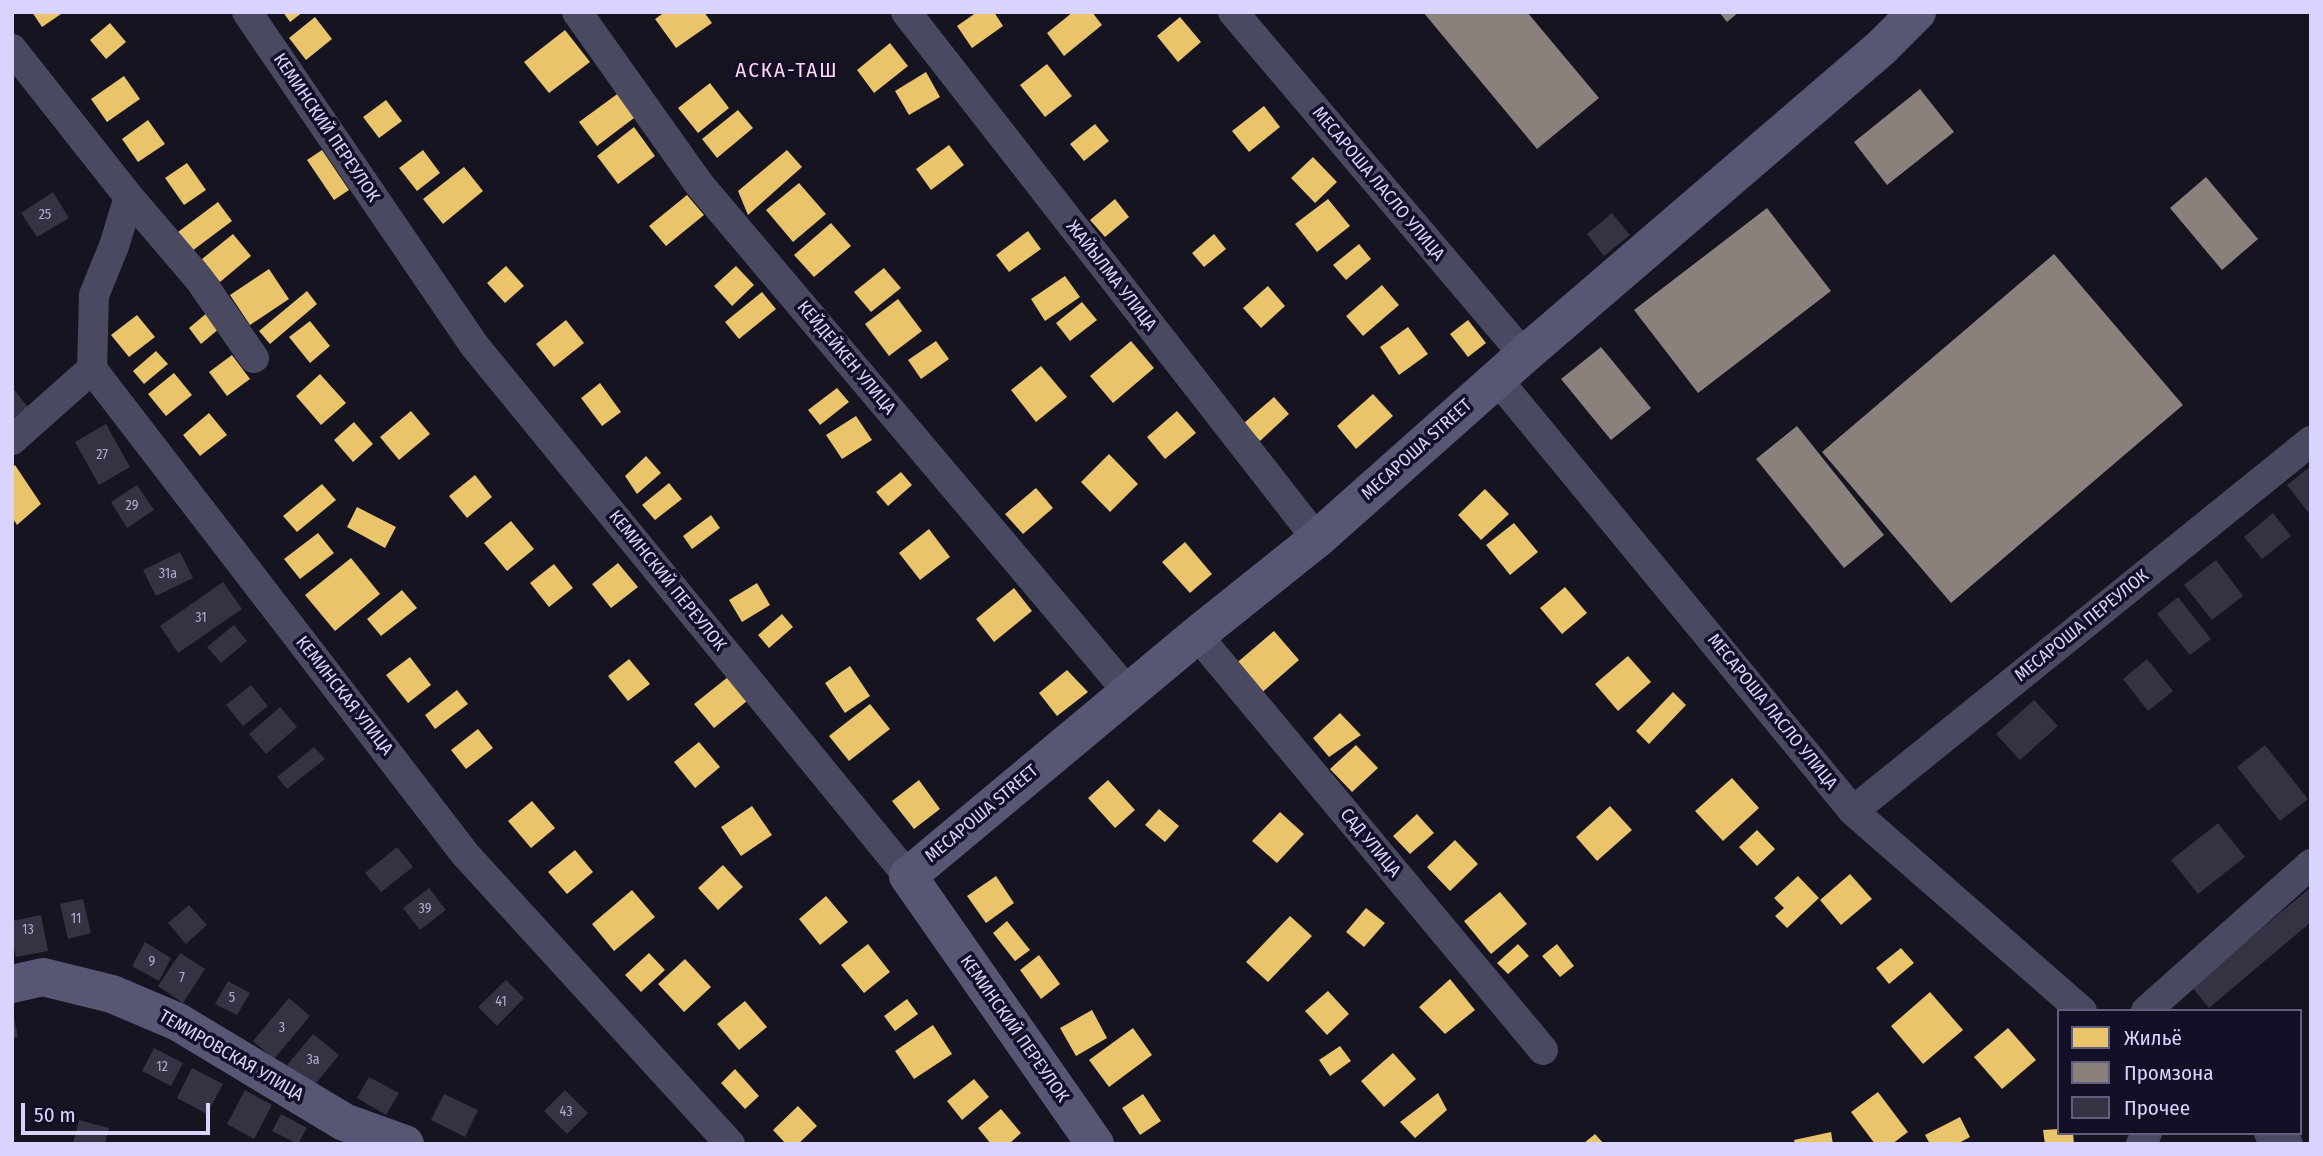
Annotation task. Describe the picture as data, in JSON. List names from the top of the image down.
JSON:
{
  "streets": {
    "street": [
      "КЕМИНСКИЙ ПЕРЕУЛОК",
      "МЕСАРОША ЛАСЛО УЛИЦА",
      "ЖАЙЫЛМА УЛИЦА",
      "КЕЙДЕЙКЕН УЛИЦА",
      "МЕСАРОША STREET",
      "МЕСАРОША ПЕРЕУЛОК",
      "КЕМИНСКАЯ УЛИЦА",
      "САД УЛИЦА",
      "ТЕМИРОВСКАЯ УЛИЦА"
    ]
  },
  "crossings": [
    ["КЕМИНСКИЙ ПЕРЕУЛОК", "МЕСАРОША STREET"],
    ["МЕСАРОША ЛАСЛО УЛИЦА", "МЕСАРОША STREET"],
    ["МЕСАРОША ЛАСЛО УЛИЦА", "МЕСАРОША ПЕРЕУЛОК"],
    ["ЖАЙЫЛМА УЛИЦА", "МЕСАРОША STREET"],
    ["КЕЙДЕЙКЕН УЛИЦА", "МЕСАРОША STREET"],
    ["МЕСАРОША STREET", "САД УЛИЦА"]
  ],
  "districts": ["АСКА-ТАШ"],
  "house_numbers": [
    "25",
    "27",
    "29",
    "31а",
    "31",
    "39",
    "11",
    "13",
    "9",
    "7",
    "5",
    "41",
    "3",
    "3а",
    "12",
    "43"
  ],
  "legend": ["Жильё", "Промзона", "Прочее"],
  "scale_bar": "50 m"
}
